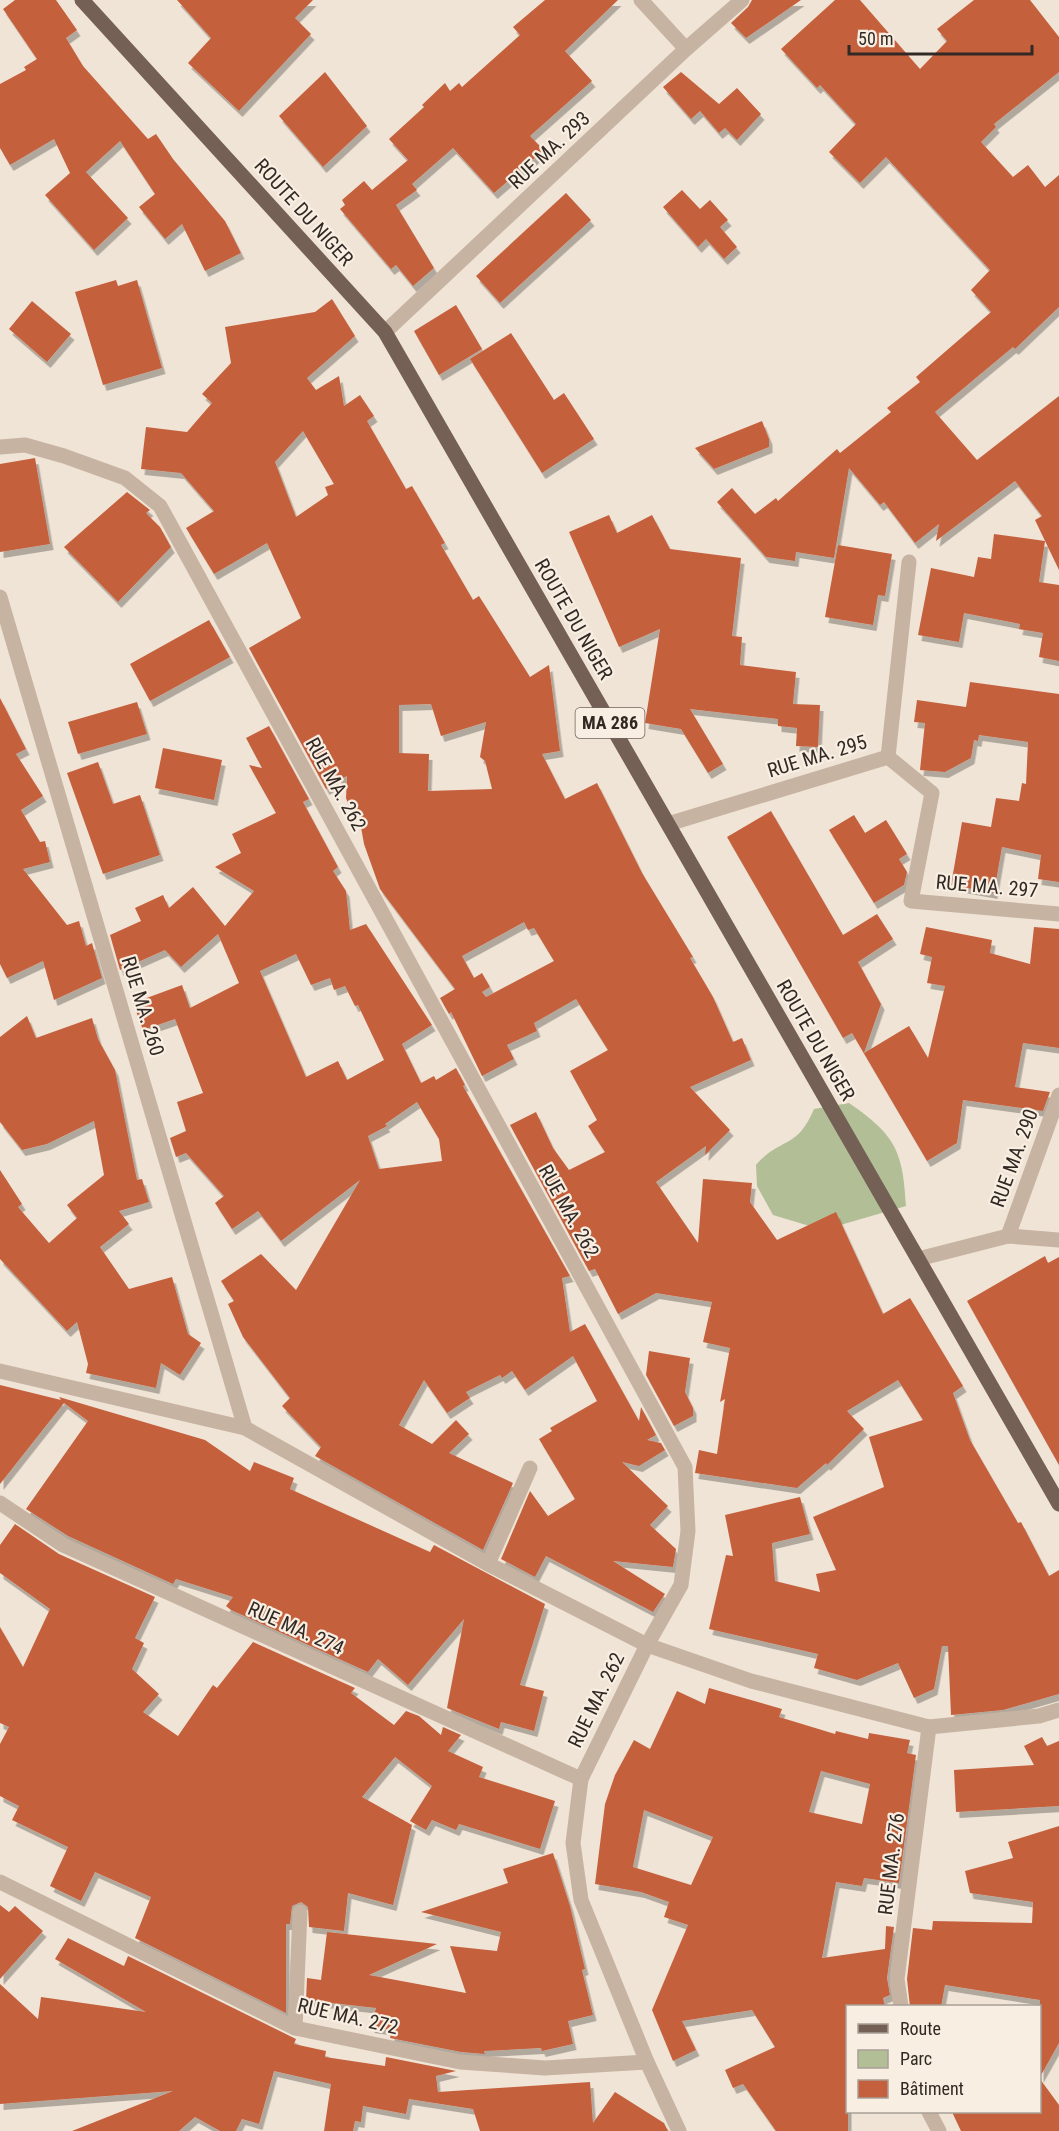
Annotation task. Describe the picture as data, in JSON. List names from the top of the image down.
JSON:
{
  "streets": {
    "main road": ["ROUTE DU NIGER", "MA 286"],
    "street": [
      "RUE MA. 293",
      "RUE MA. 295",
      "RUE MA. 262",
      "RUE MA. 297",
      "RUE MA. 260",
      "RUE MA. 290",
      "RUE MA. 274",
      "RUE MA. 276",
      "RUE MA. 272"
    ]
  },
  "crossings": [
    ["RUE MA. 293", "ROUTE DU NIGER"],
    ["ROUTE DU NIGER", "RUE MA. 295"],
    ["RUE MA. 295", "RUE MA. 297"],
    ["RUE MA. 262", "RUE MA. 274"],
    ["RUE MA. 262", "RUE MA. 272"]
  ],
  "legend": ["Route", "Parc", "Bâtiment"],
  "scale_bar": "50 m"
}
